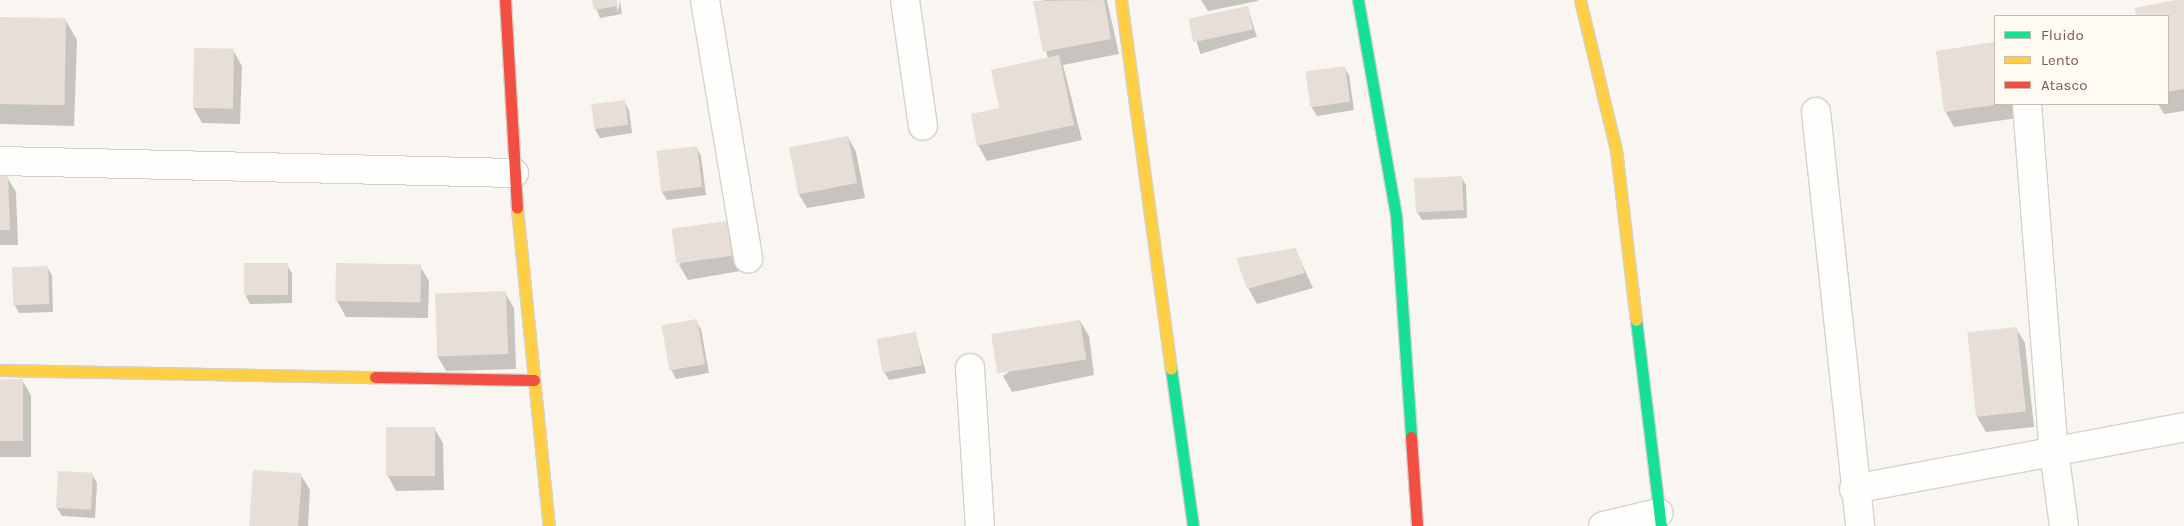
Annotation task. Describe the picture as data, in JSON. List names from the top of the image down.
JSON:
{
  "legend": ["Fluido", "Lento", "Atasco"]
}
